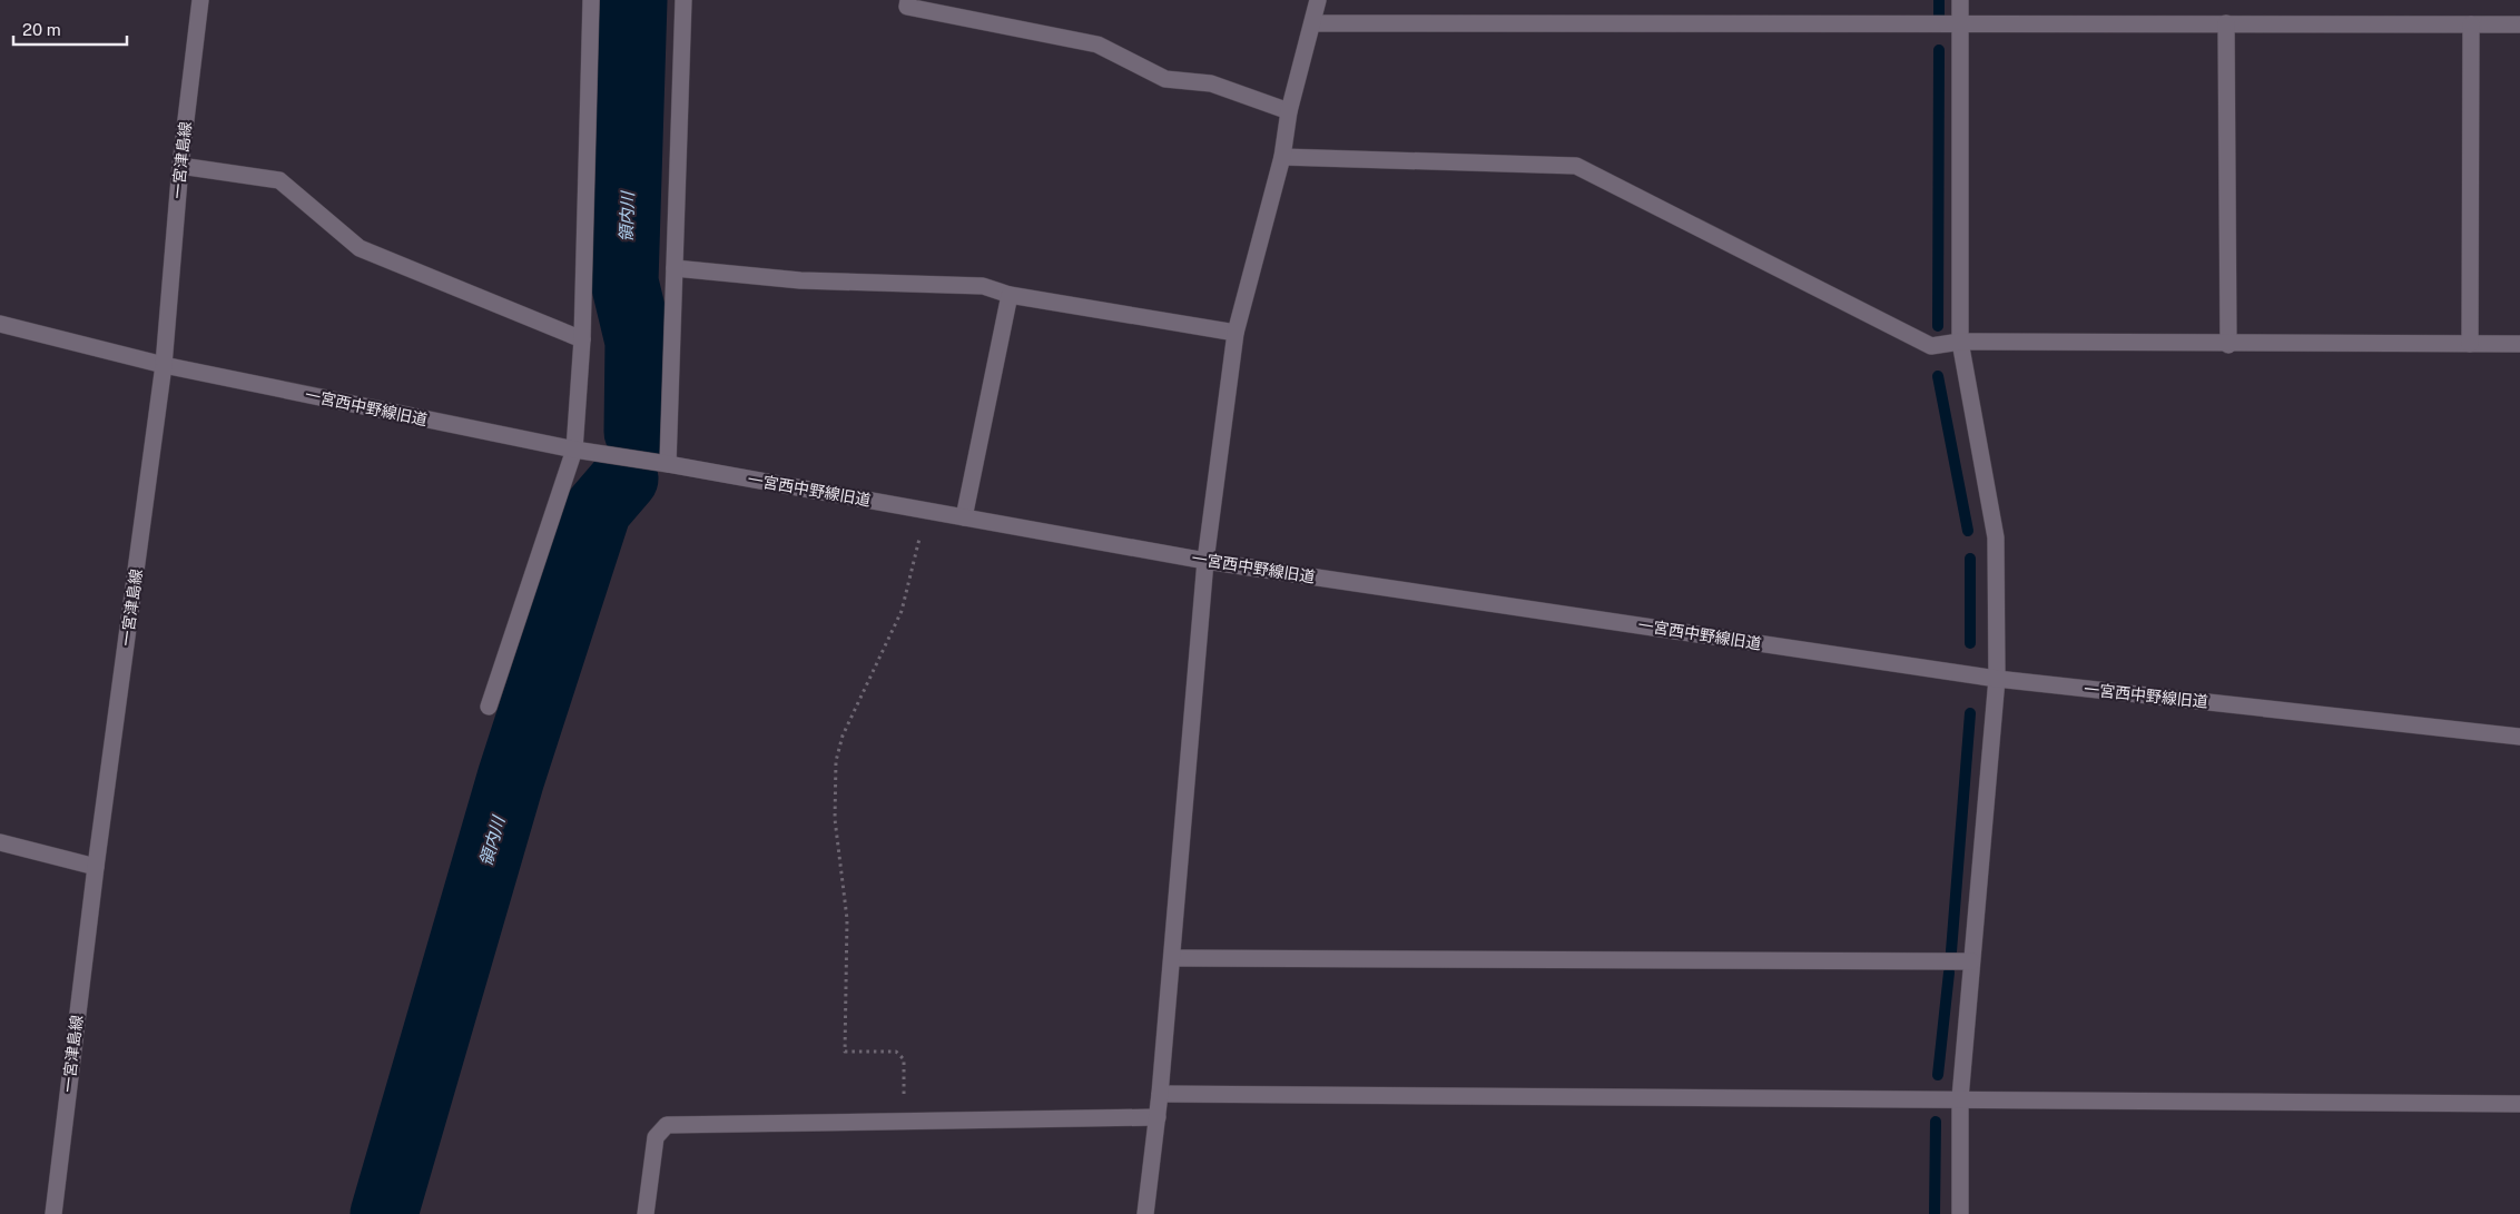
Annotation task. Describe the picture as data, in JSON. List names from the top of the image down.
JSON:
{
  "streets": {
    "street": ["一宮津島線", "一宮西中野線旧道"]
  },
  "crossings": [
    ["一宮津島線", "一宮西中野線旧道"]
  ],
  "water": ["領内川"],
  "scale_bar": "20 m"
}
